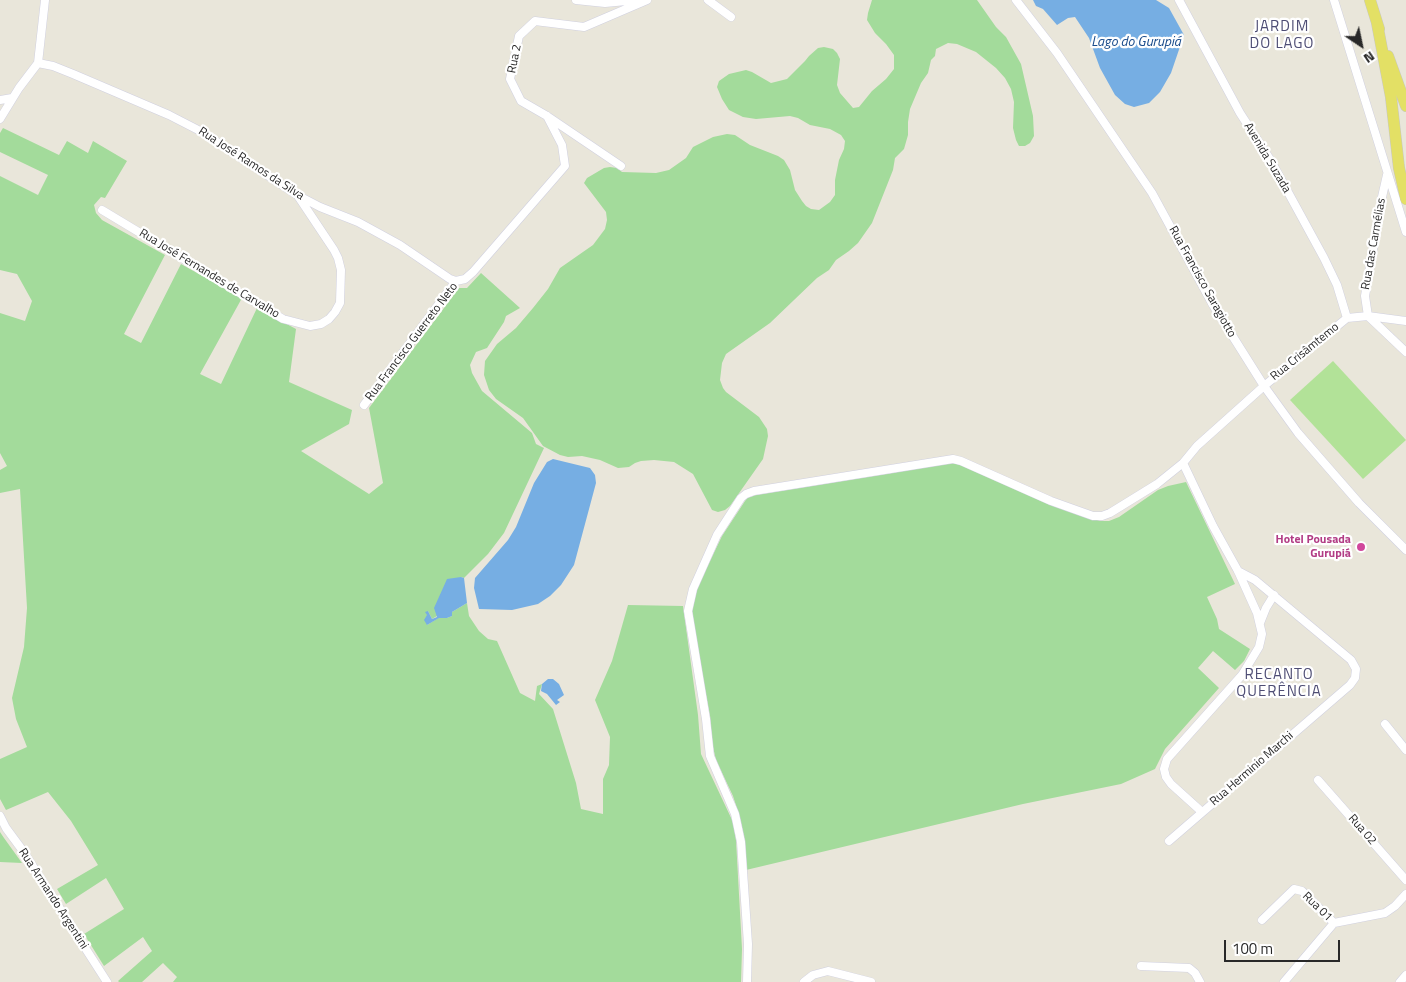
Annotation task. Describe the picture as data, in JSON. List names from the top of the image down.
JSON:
{
  "streets": {
    "street": [
      "Rua 2",
      "Avenida Suzada",
      "Rua José Ramos da Silva",
      "Rua das Carmélias",
      "Rua José Fernandes de Carvalho",
      "Rua Francisco Saragiotto",
      "Rua Francisco Guerreto Neto",
      "Rua Crisâmtemo",
      "Rua Herminio Marchi",
      "Rua 02",
      "Rua Armando Argentini",
      "Rua 01"
    ]
  },
  "crossings": [
    ["Rua 2", "Rua Francisco Guerreto Neto"],
    ["Avenida Suzada", "Rua Crisâmtemo"],
    ["Rua José Ramos da Silva", "Rua José Fernandes de Carvalho"],
    ["Rua José Ramos da Silva", "Rua Francisco Guerreto Neto"],
    ["Rua Francisco Saragiotto", "Rua Crisâmtemo"]
  ],
  "districts": ["JARDIM DO LAGO", "RECANTO QUERÊNCIA"],
  "water": ["Lago do Gurupiá"],
  "places": ["Hotel Pousada Gurupiá"],
  "scale_bar": "100 m",
  "north": "bottom right"
}
